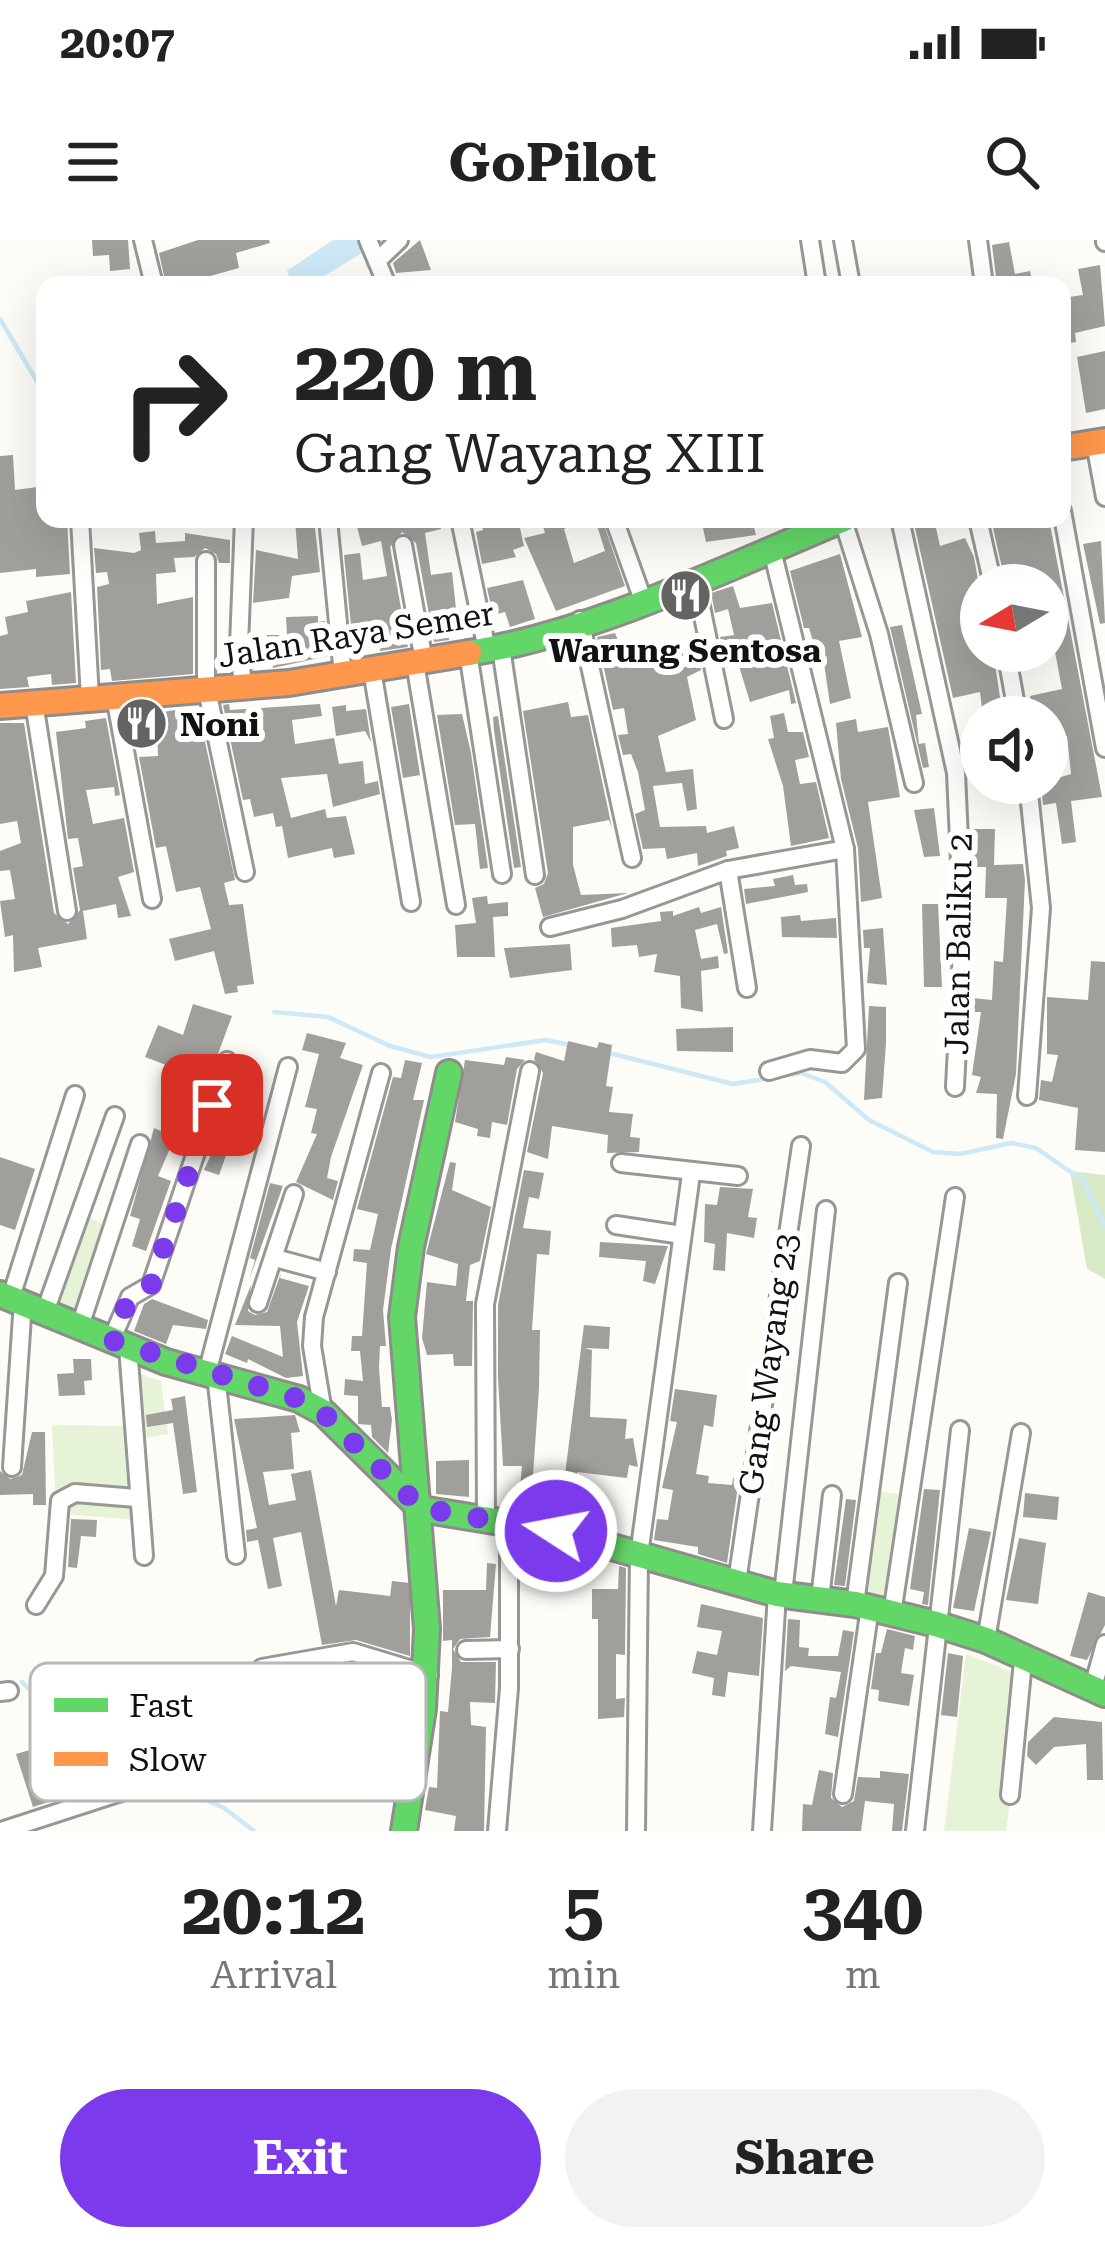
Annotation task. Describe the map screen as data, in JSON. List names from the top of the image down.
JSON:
{
  "streets": {
    "street": ["Jalan Raya Semer", "Jalan Baliku 2", "Gang Wayang 23"]
  },
  "places": {
    "restaurant": ["Warung Sentosa", "Noni"]
  },
  "legend": ["Fast", "Slow"],
  "north": "left",
  "page": {
    "status": "20:07",
    "header": "GoPilot",
    "turn": ["220 m", "Gang Wayang XIII"],
    "eta": [
      "20:12",
      "Arrival",
      "5",
      "min",
      "340",
      "m"
    ],
    "buttons": ["Exit", "Share"]
  }
}
